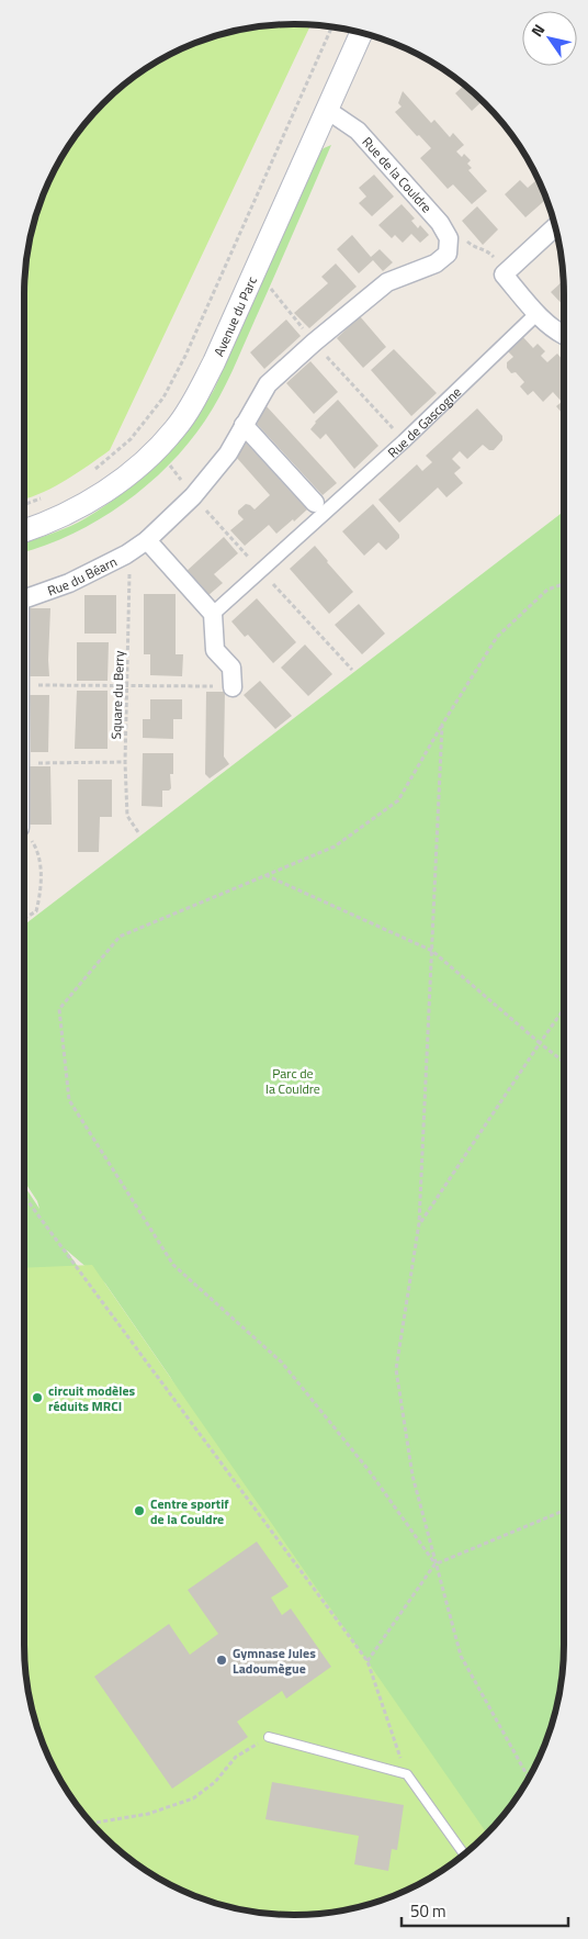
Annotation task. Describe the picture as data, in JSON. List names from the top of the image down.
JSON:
{
  "streets": {
    "street": [
      "Rue de la Couldre",
      "Avenue du Parc",
      "Rue de Gascogne",
      "Rue du Béarn"
    ],
    "path": ["Square du Berry"]
  },
  "crossings": [
    ["Rue de la Couldre", "Avenue du Parc"],
    ["Rue de la Couldre", "Rue du Béarn"],
    ["Rue du Béarn", "Square du Berry"]
  ],
  "parks": ["Parc de la Couldre"],
  "places": ["circuit modèles réduits MRCI", "Centre sportif de la Couldre", "Gymnase Jules Ladoumègue"],
  "scale_bar": "50 m",
  "north": "top left"
}
